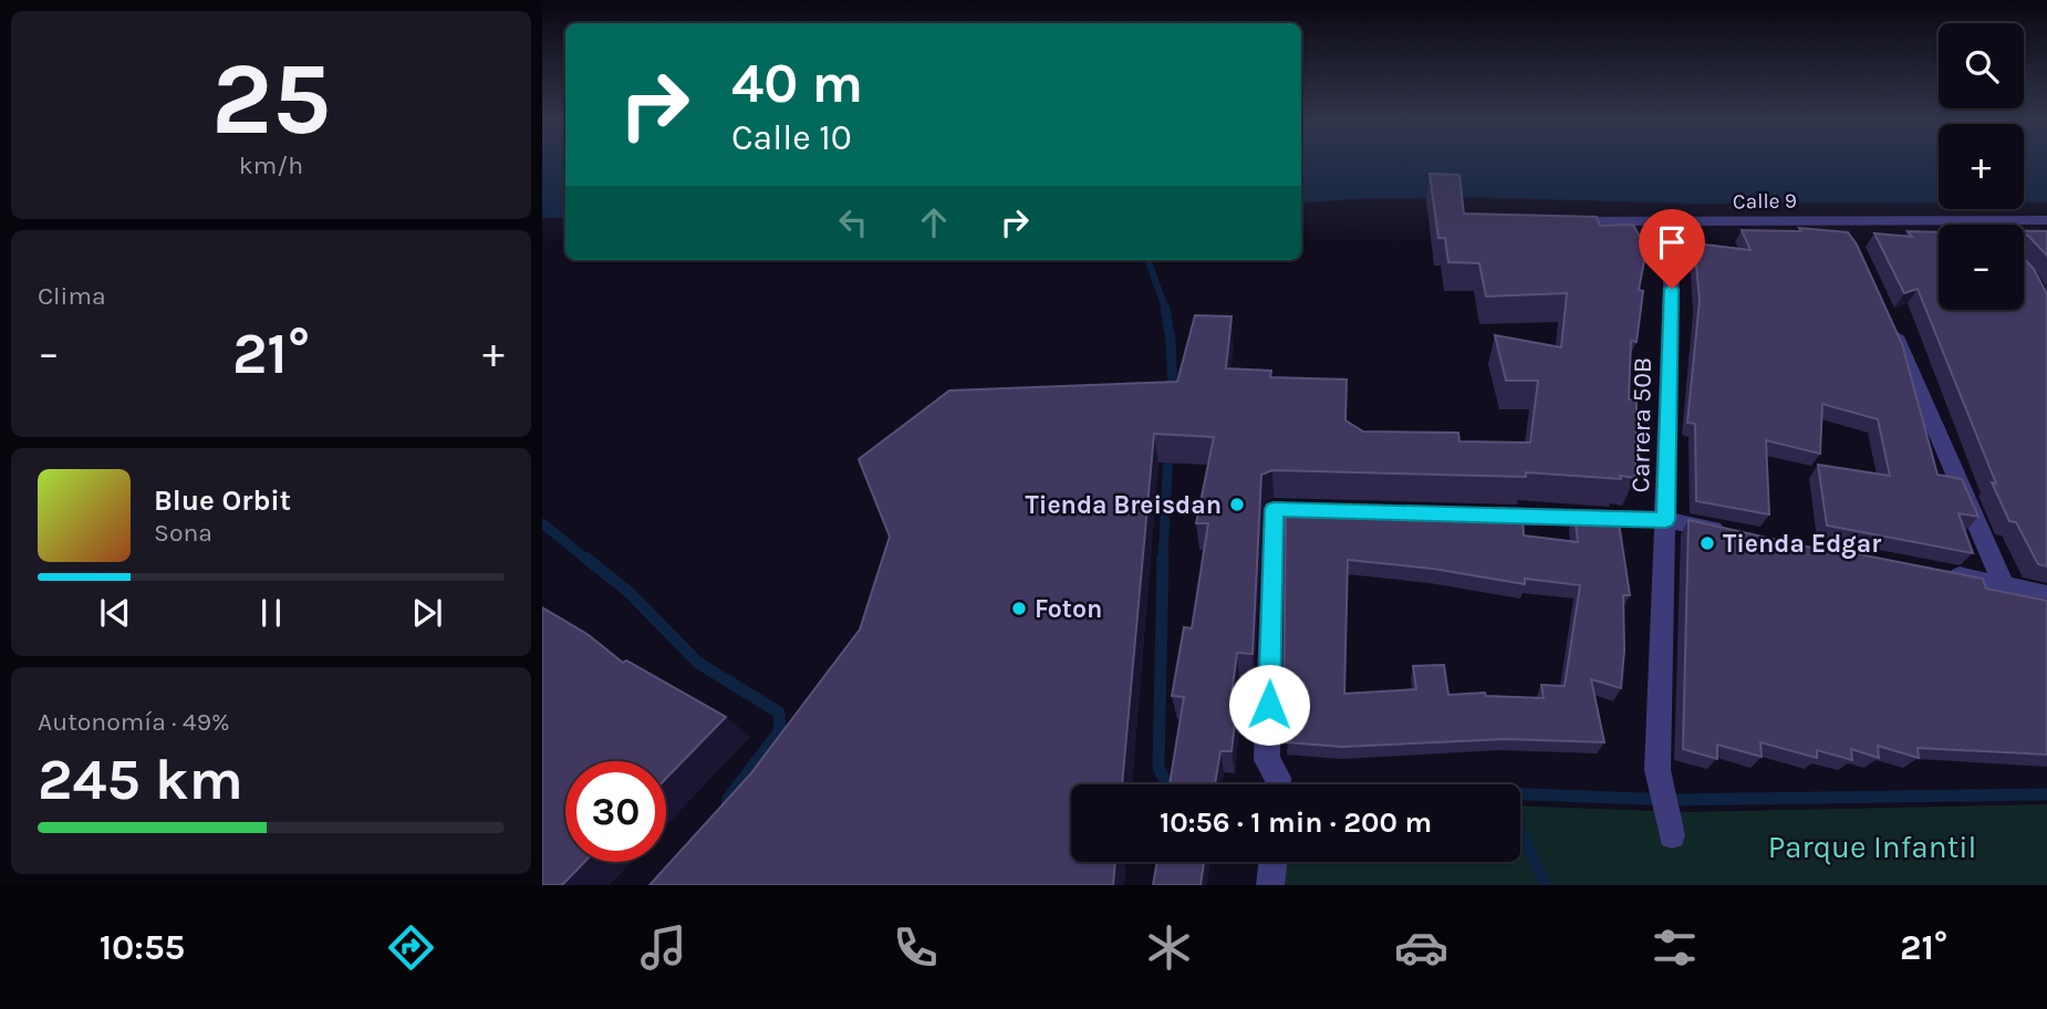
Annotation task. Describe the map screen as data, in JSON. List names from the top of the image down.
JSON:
{
  "streets": {
    "street": ["Calle 9", "Carrera 50B"]
  },
  "crossings": [
    ["Calle 9", "Carrera 50B"]
  ],
  "parks": ["Parque Infantil"],
  "places": ["Tienda Breisdan", "Tienda Edgar", "Foton"],
  "page": {
    "tile": [
      ["25", "km/h"],
      "Clima",
      ["Autonomía · 49%", "245 km"]
    ],
    "map_buttons": ["+", "−"],
    "turn": ["40 m", "Calle 10"],
    "heat": ["−", "21°", "+"],
    "song": ["Blue Orbit", "Sona"],
    "limit": "30",
    "trip": "10:56 · 1 min · 200 m",
    "tabs": ["10:55", "21°"]
  }
}
